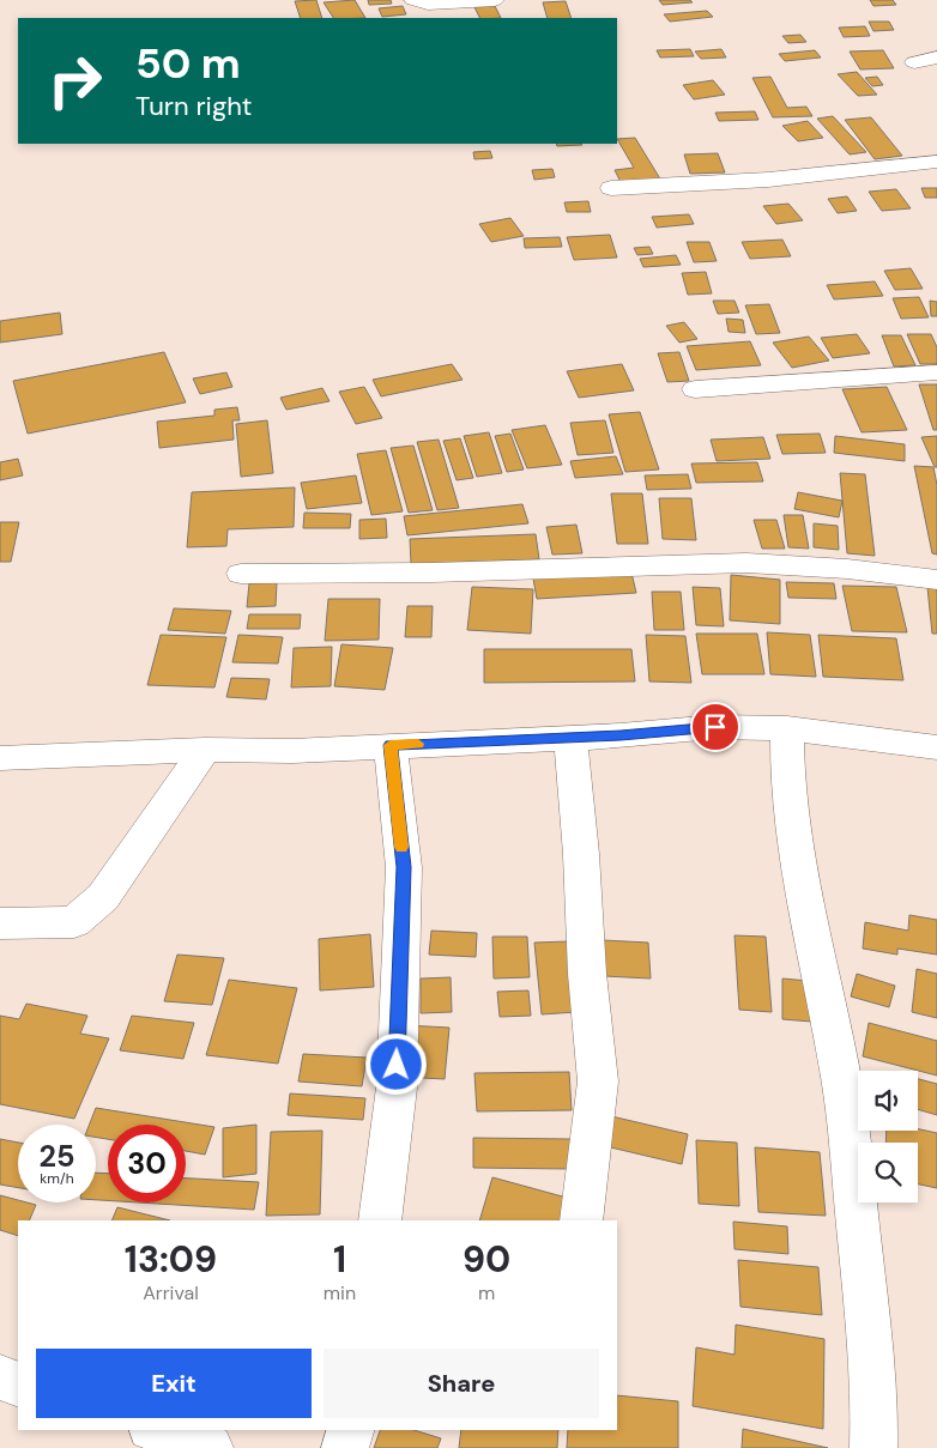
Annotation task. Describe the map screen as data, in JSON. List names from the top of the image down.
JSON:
{
  "page": {
    "turn": ["50 m", "Turn right"],
    "speed": "25 km/h",
    "limit": "30",
    "eta": [
      "13:09",
      "Arrival",
      "1",
      "min",
      "90",
      "m"
    ],
    "buttons": ["Exit", "Share"]
  }
}
